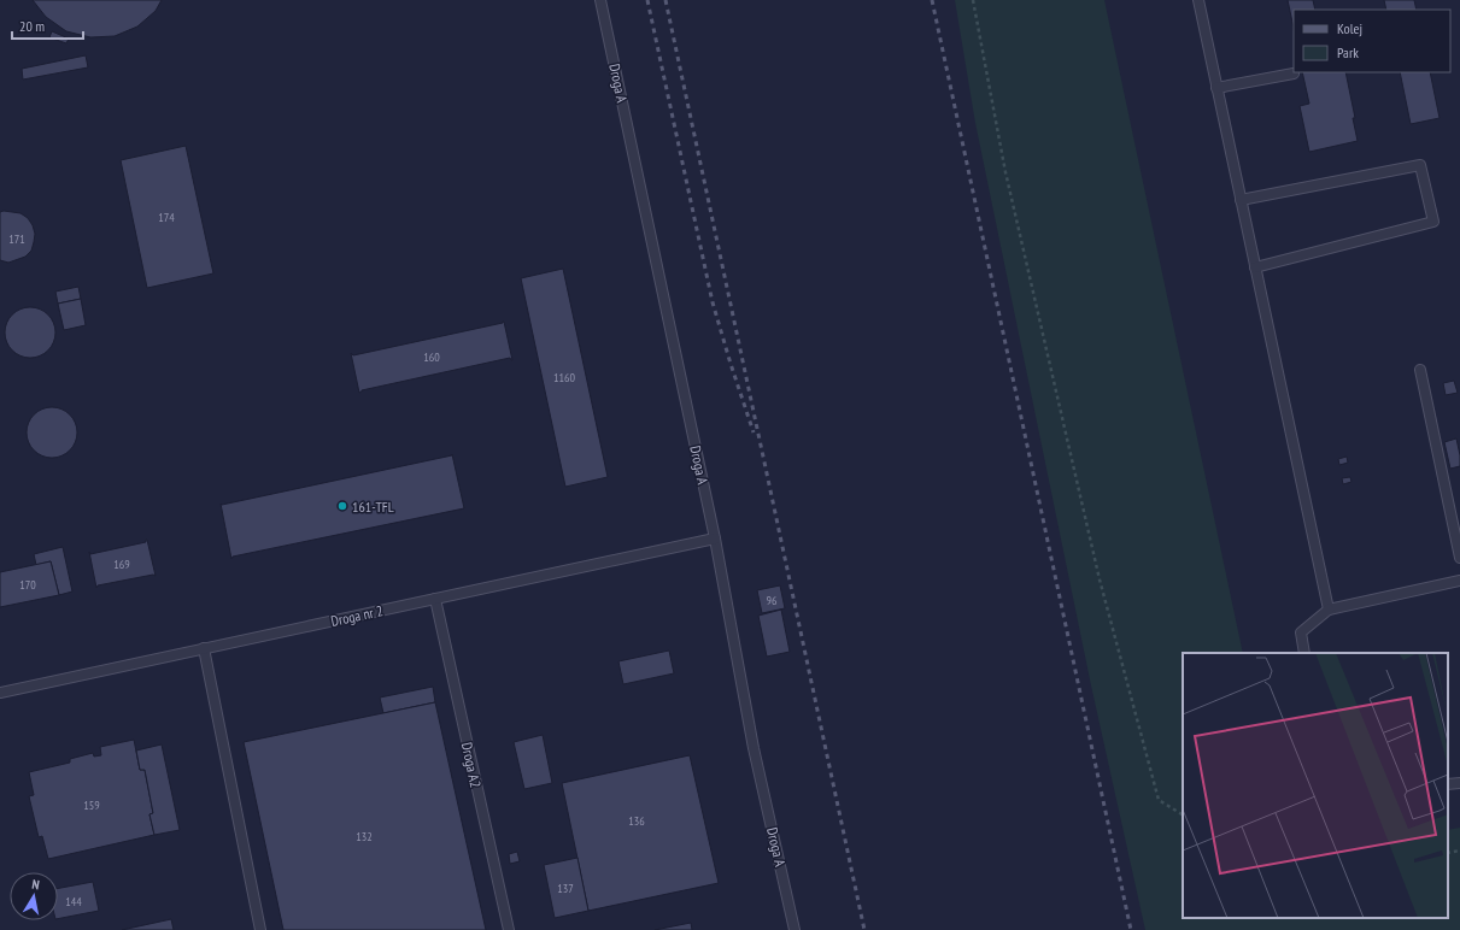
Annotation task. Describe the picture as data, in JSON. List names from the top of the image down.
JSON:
{
  "streets": {
    "lane": ["Droga A", "Droga nr 2", "Droga A2"]
  },
  "crossings": [
    ["Droga A", "Droga nr 2"],
    ["Droga nr 2", "Droga A2"]
  ],
  "places": ["161-TFL"],
  "house_numbers": [
    "174",
    "171",
    "160",
    "1160",
    "169",
    "170",
    "96",
    "159",
    "136",
    "132",
    "137",
    "144"
  ],
  "legend": ["Kolej", "Park"],
  "scale_bar": "20 m",
  "north": "top"
}
